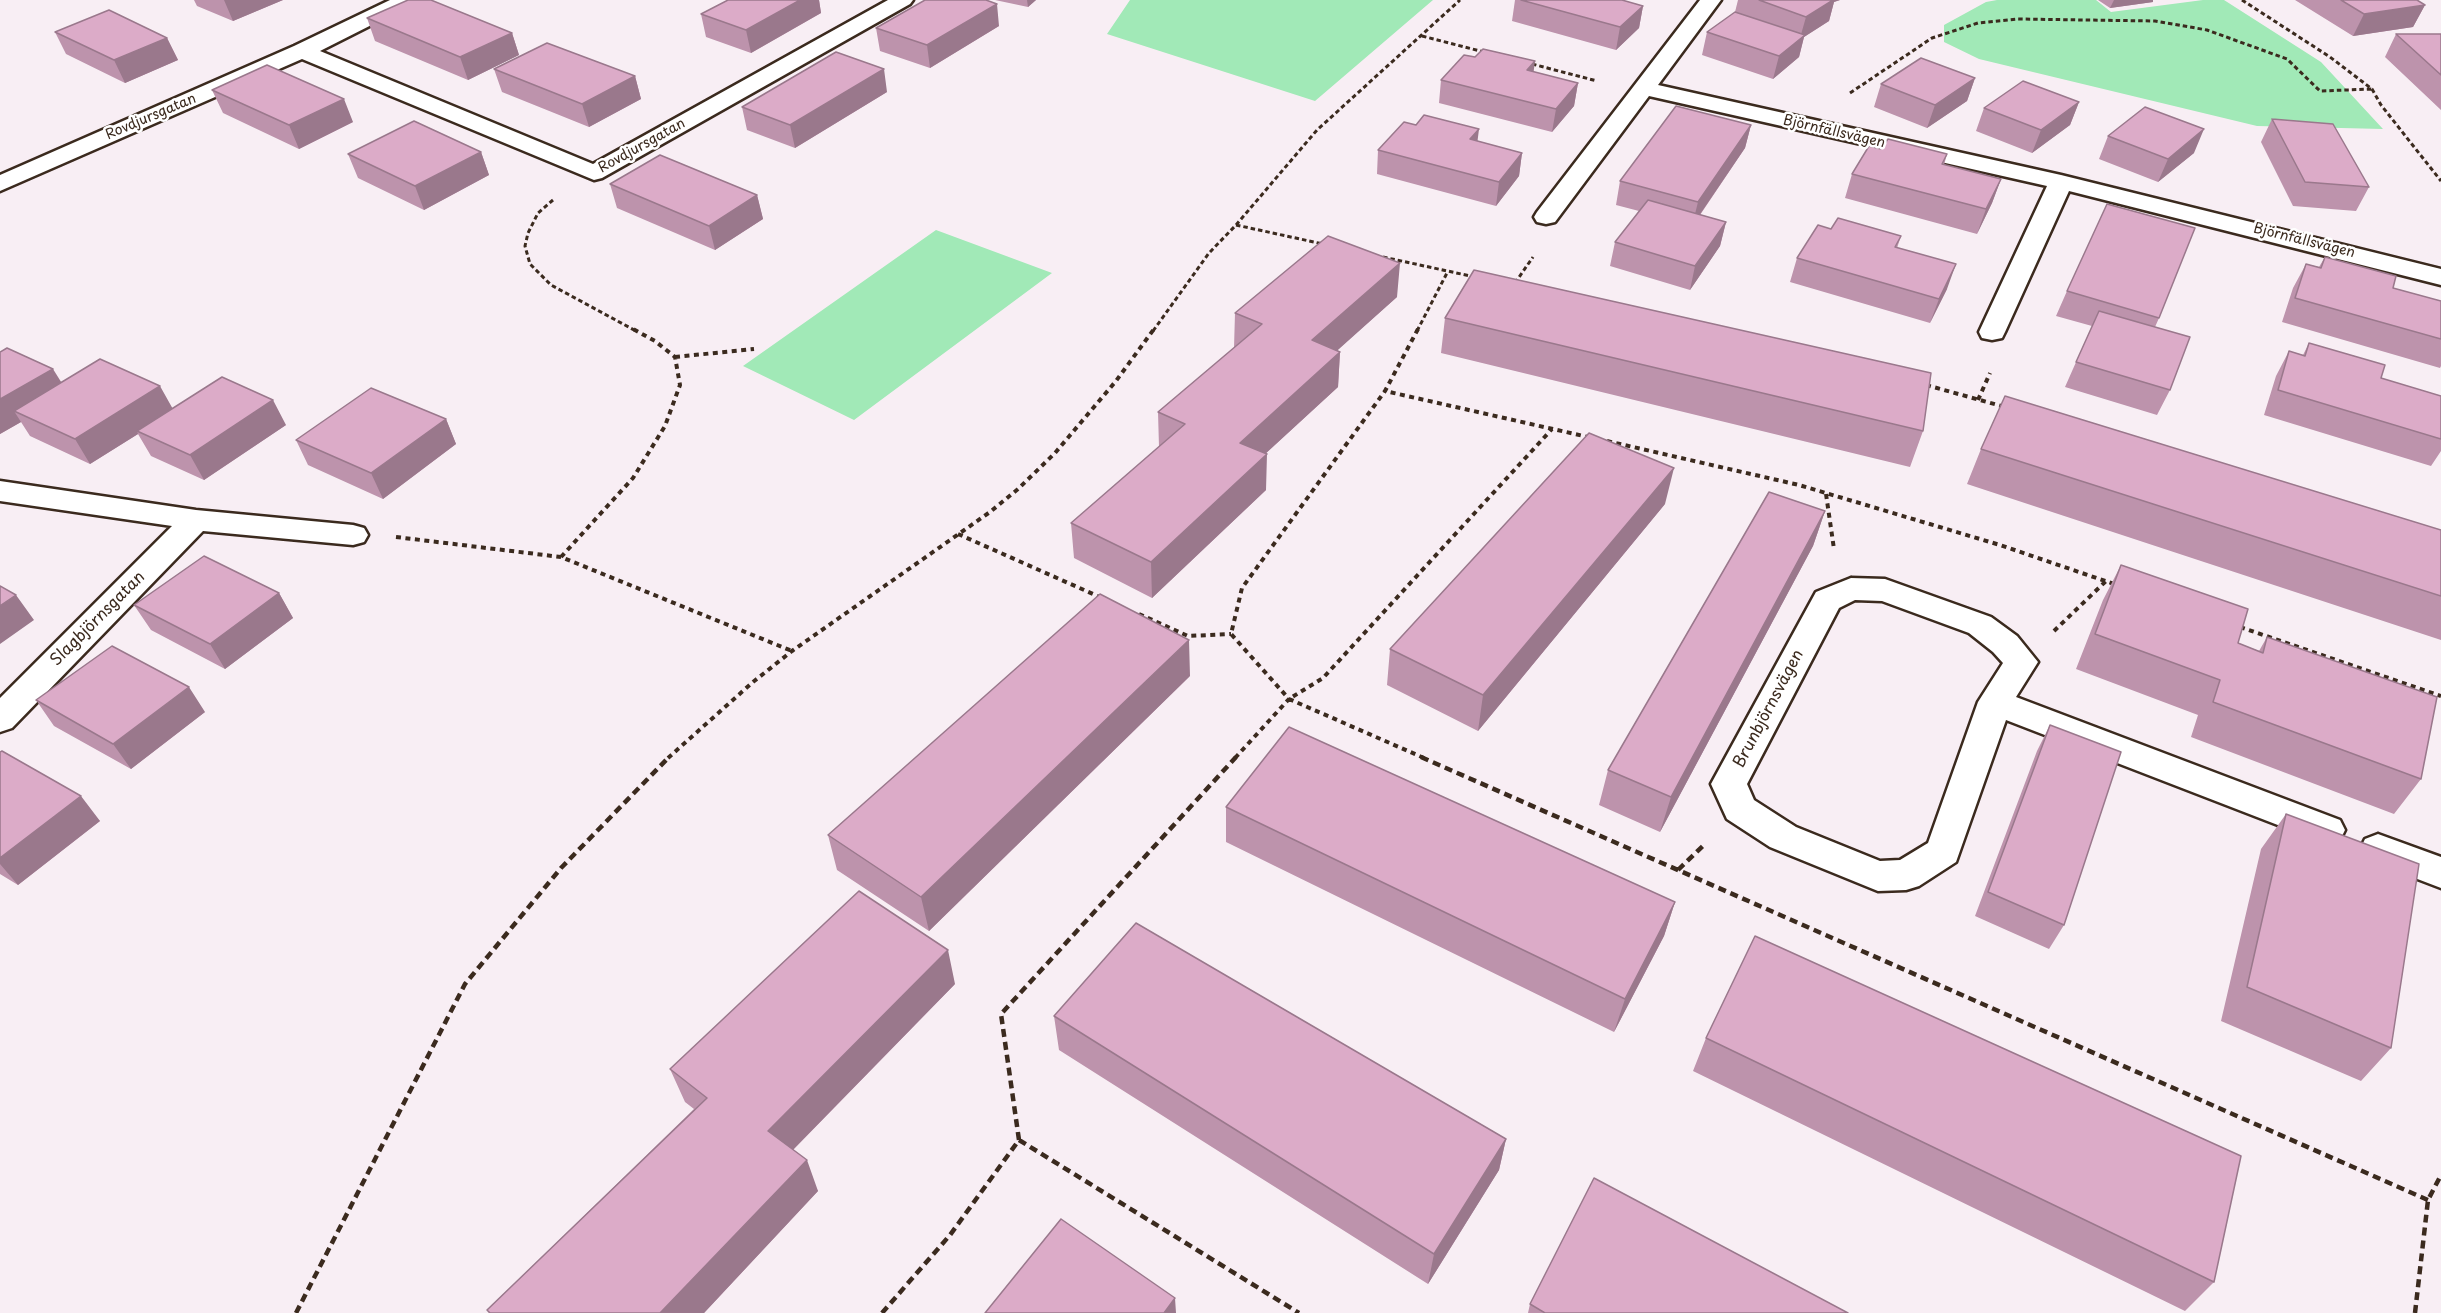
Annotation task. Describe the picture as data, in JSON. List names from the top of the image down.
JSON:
{
  "streets": {
    "street": [
      "Rovdjursgatan",
      "Björnfällsvägen",
      "Slagbjörnsgatan",
      "Brunbjörnsvägen"
    ]
  }
}
